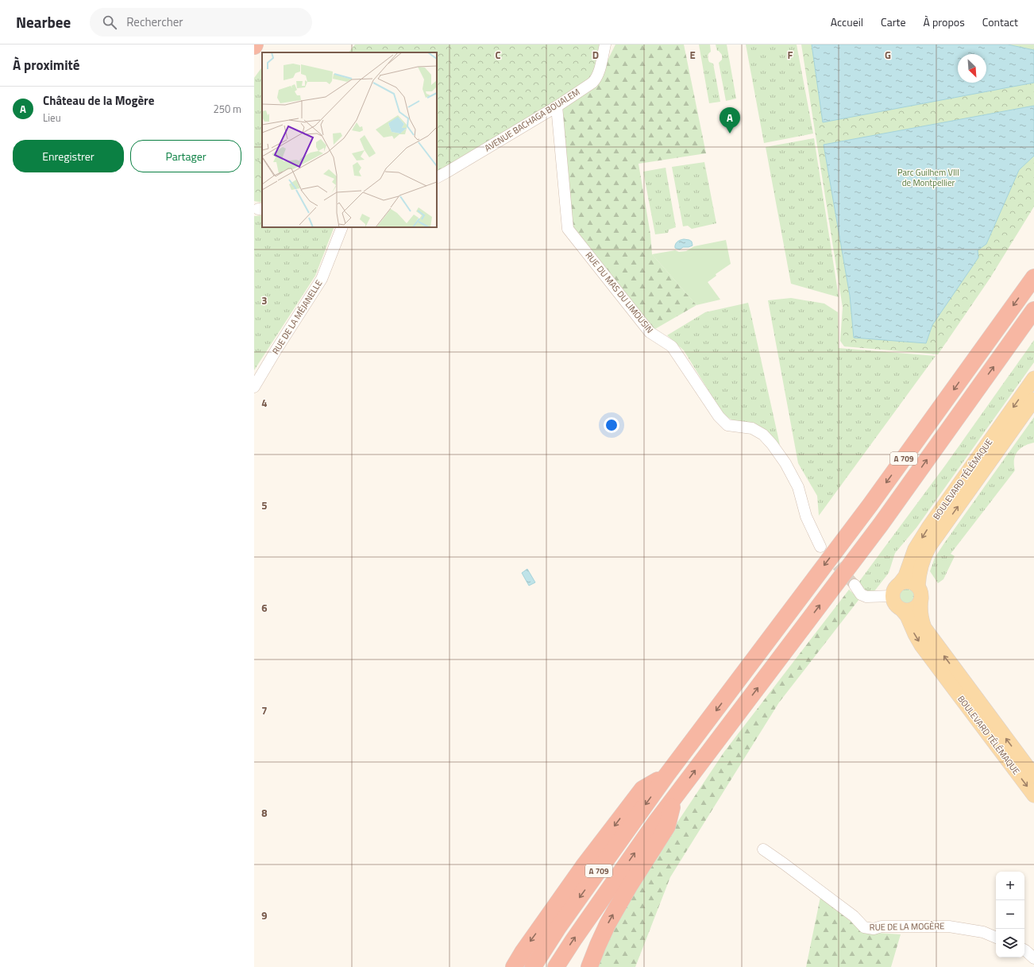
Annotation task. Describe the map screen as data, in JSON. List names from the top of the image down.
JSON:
{
  "streets": {
    "highway": ["A 709"],
    "main road": ["BOULEVARD TÉLÉMAQUE"],
    "street": [
      "AVENUE BACHAGA BOUALEM",
      "RUE DU MAS DU LIMOUSIN",
      "RUE DE LA MÉJANELLE",
      "RUE DE LA MOGÈRE"
    ]
  },
  "crossings": [
    ["AVENUE BACHAGA BOUALEM", "RUE DU MAS DU LIMOUSIN"]
  ],
  "parks": ["Parc Guilhem VIII de Montpellier"],
  "north": "bottom right",
  "page": {
    "header": "Nearbee",
    "search": "Rechercher",
    "nav": [
      "Accueil",
      "Carte",
      "À propos",
      "Contact"
    ],
    "heading": "À proximité",
    "list": [
      {
        "mark": "A",
        "name": "Château de la Mogère",
        "note": "Lieu",
        "value": "250 m"
      }
    ],
    "pins": "A",
    "buttons": ["Enregistrer", "Partager"],
    "map_buttons": ["+", "−"]
  },
  "grid": {
    "columns": [
      "C",
      "D",
      "E",
      "F",
      "G"
    ],
    "rows": [
      "3",
      "4",
      "5",
      "6",
      "7",
      "8",
      "9"
    ]
  }
}
